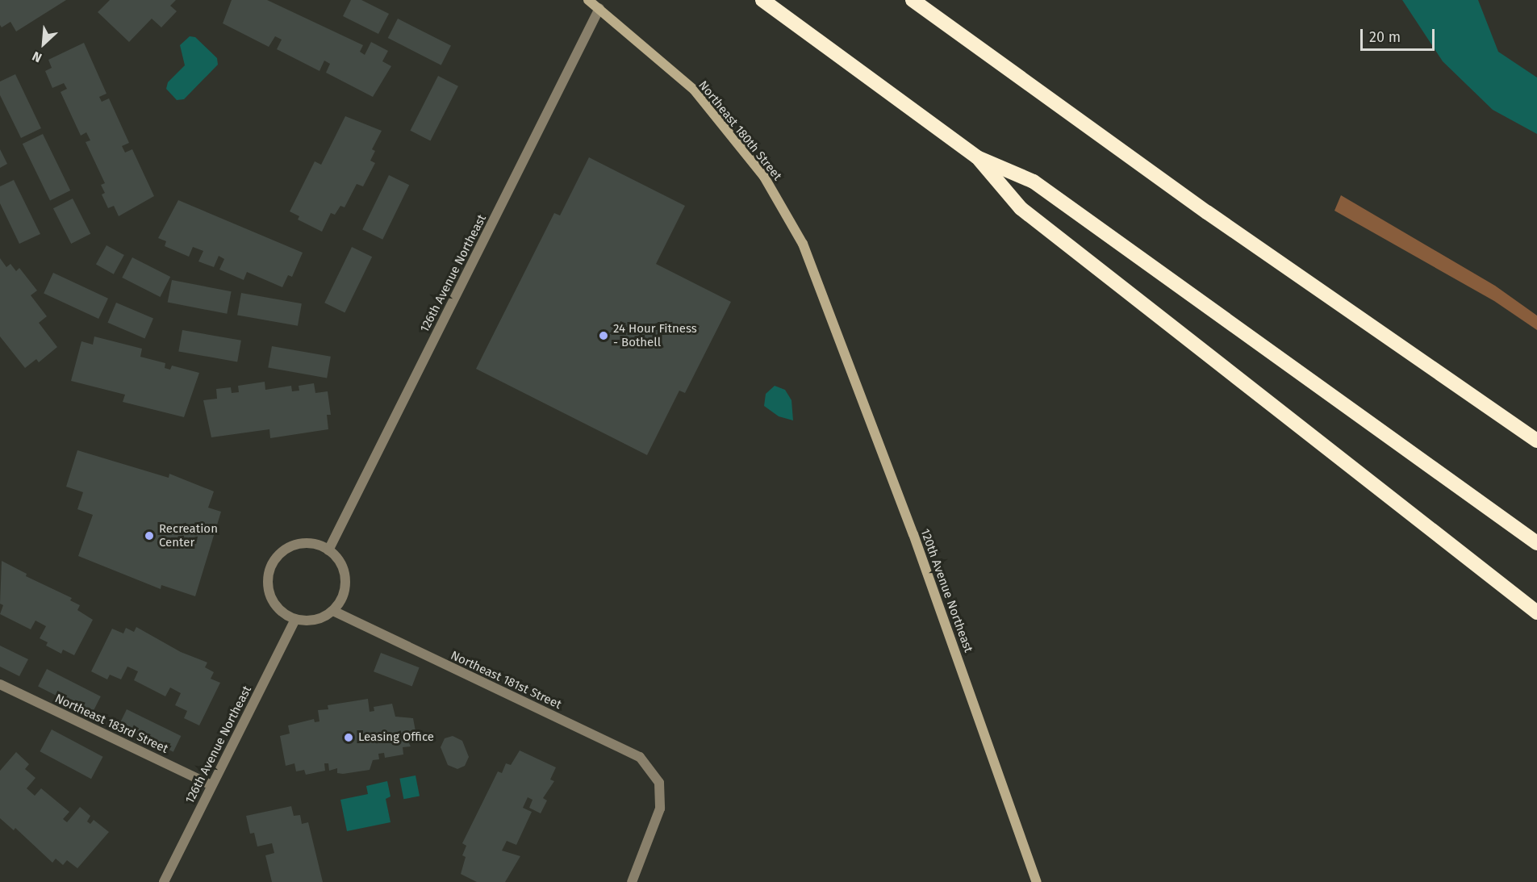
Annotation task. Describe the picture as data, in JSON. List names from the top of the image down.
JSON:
{
  "streets": {
    "main road": ["Northeast 180th Street", "120th Avenue Northeast"],
    "street": ["126th Avenue Northeast", "Northeast 181st Street", "Northeast 183rd Street"]
  },
  "crossings": [
    ["Northeast 180th Street", "126th Avenue Northeast"],
    ["Northeast 180th Street", "120th Avenue Northeast"],
    ["126th Avenue Northeast", "Northeast 181st Street"],
    ["126th Avenue Northeast", "Northeast 183rd Street"]
  ],
  "places": ["24 Hour Fitness - Bothell", "Recreation Center", "Leasing Office"],
  "scale_bar": "20 m",
  "north": "bottom left"
}
